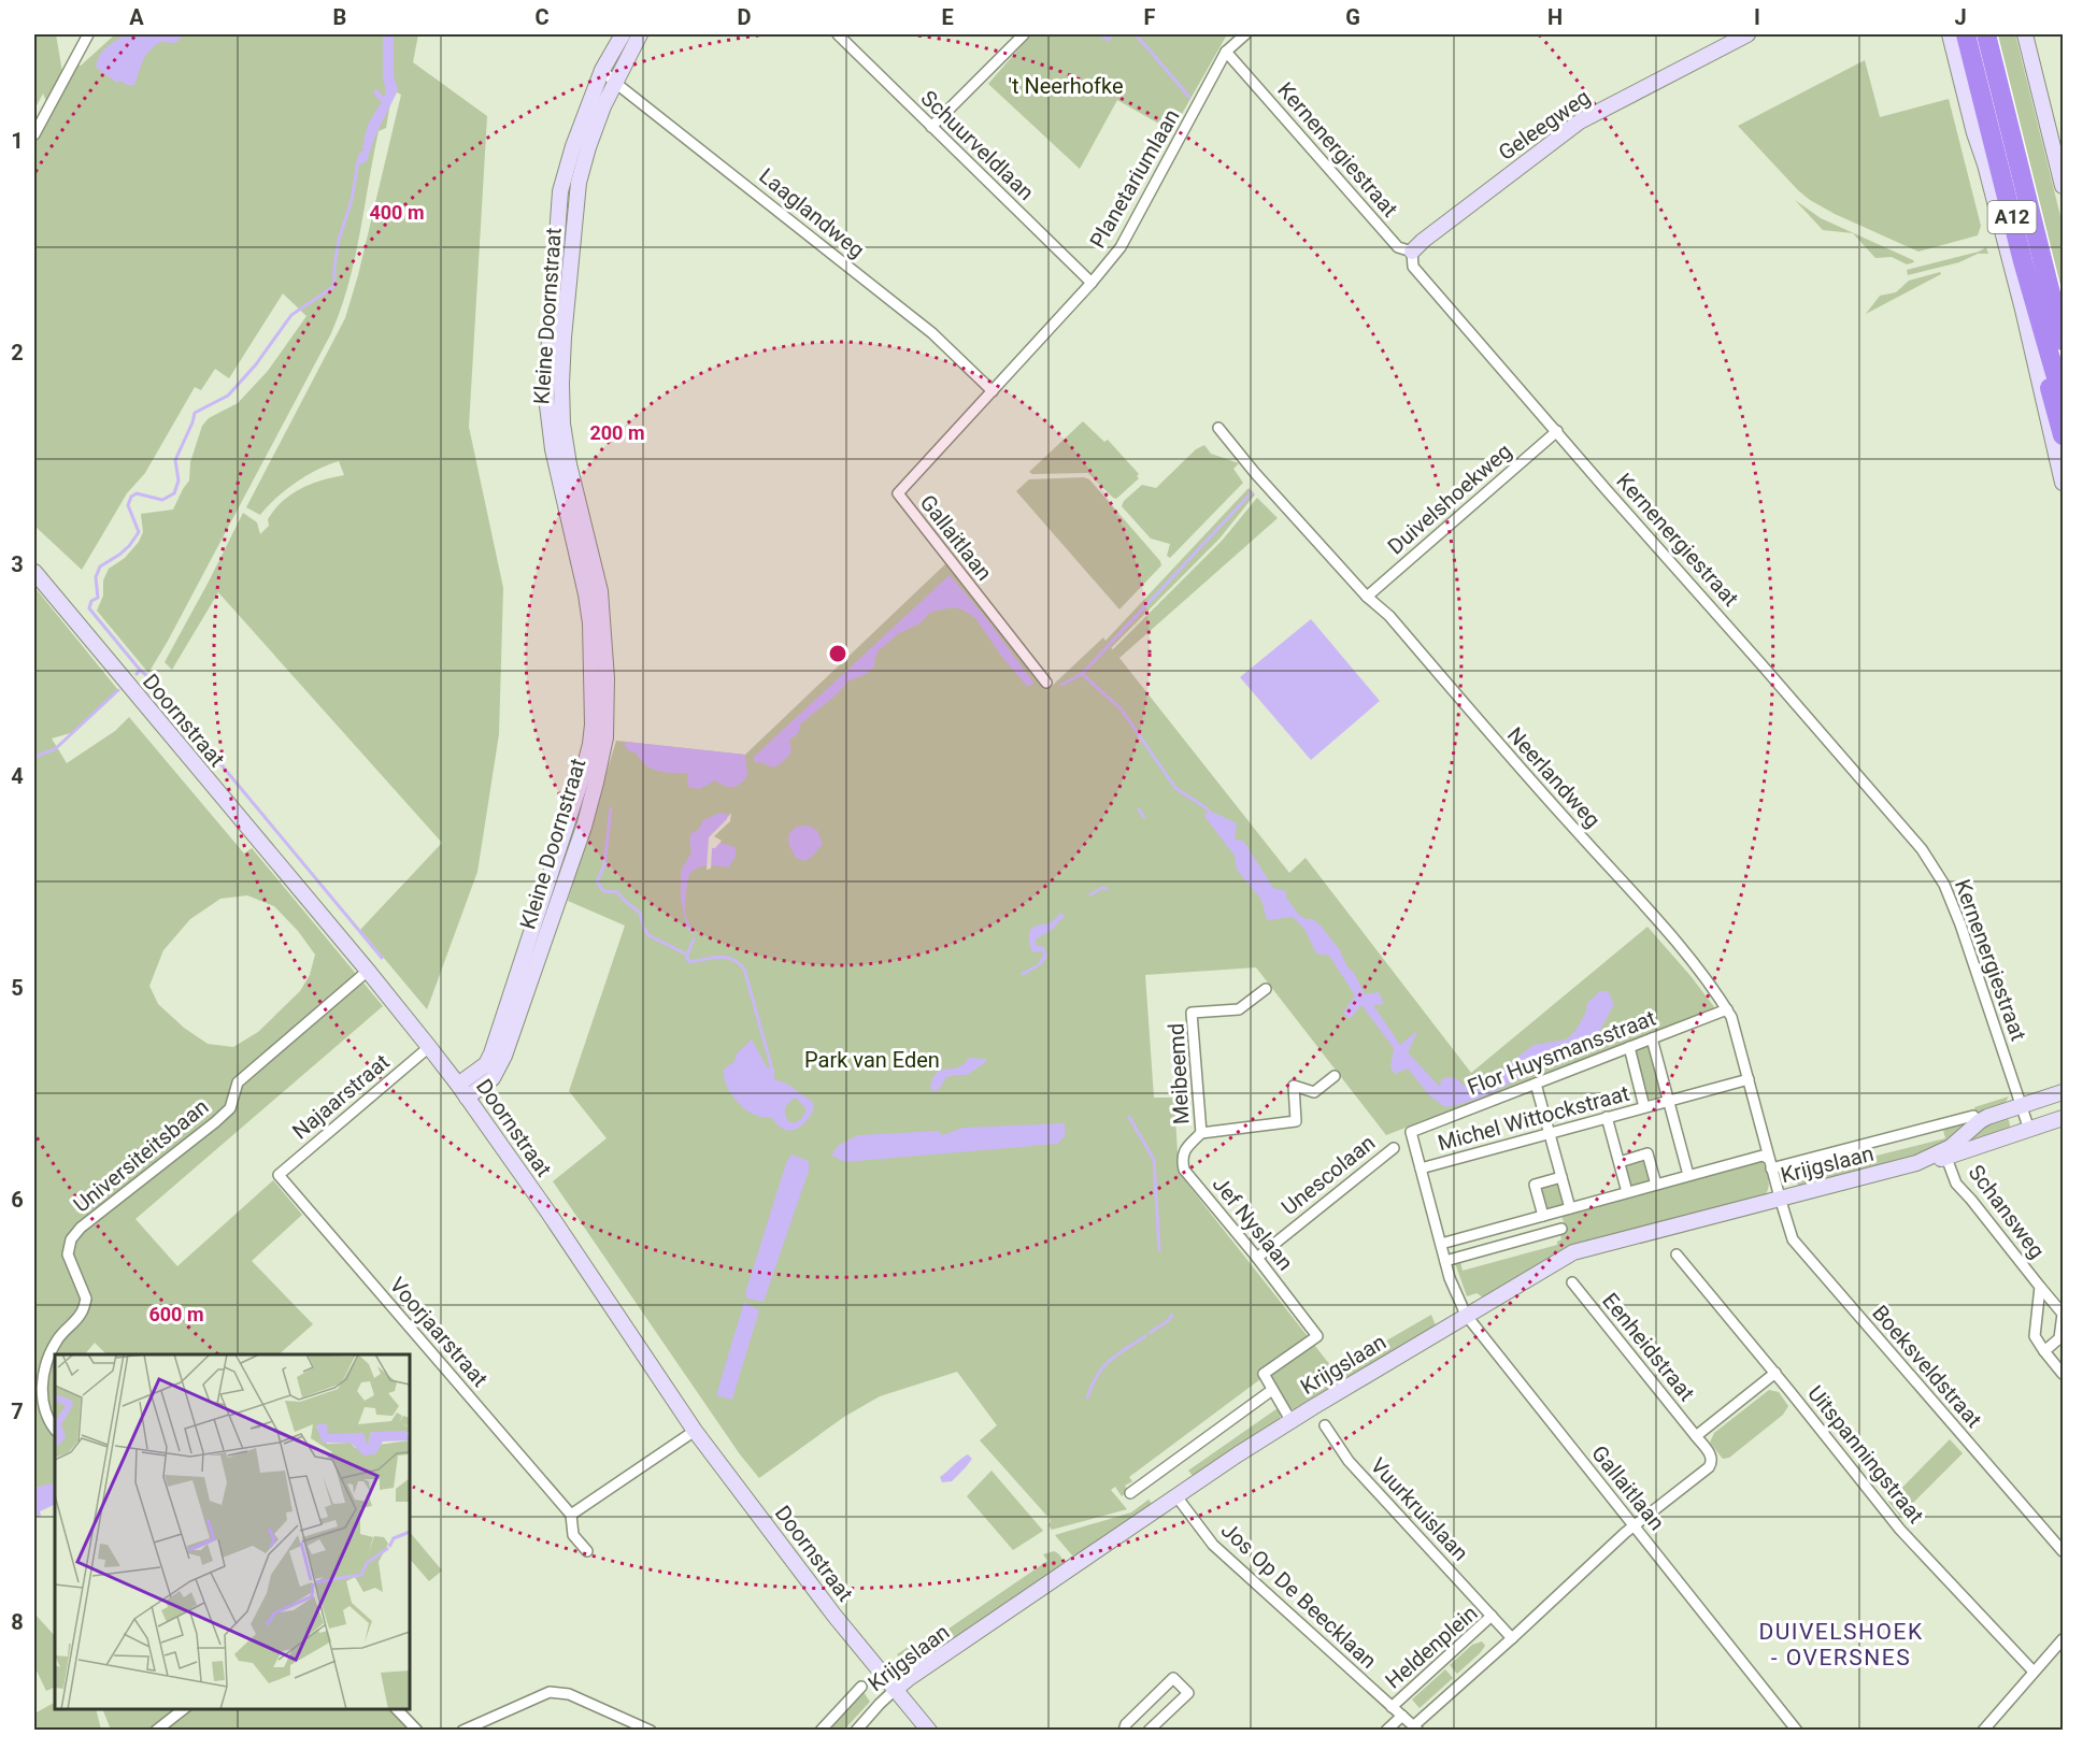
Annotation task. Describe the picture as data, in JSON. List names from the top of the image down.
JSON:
{
  "streets": {
    "highway": ["A12"],
    "street": [
      "Geleegweg",
      "Schuurveldlaan",
      "Kernenergiestraat",
      "Planetariumlaan",
      "Laaglandweg",
      "Kleine Doornstraat",
      "Duivelshoekweg",
      "Gallaitlaan",
      "Doornstraat",
      "Neerlandweg",
      "Flor Huysmansstraat",
      "Meibeemd",
      "Najaarstraat",
      "Michel Wittockstraat",
      "Universiteitsbaan",
      "Krijgslaan",
      "Unescolaan",
      "Schansweg",
      "Jef Nyslaan",
      "Voorjaarstraat",
      "Eenheidstraat",
      "Boeksveldstraat",
      "Uitspanningstraat",
      "Vuurkruislaan",
      "Jos Op De Beecklaan",
      "Heldenplein"
    ]
  },
  "crossings": [
    ["Geleegweg", "Kernenergiestraat"],
    ["Schuurveldlaan", "Planetariumlaan"],
    ["Kernenergiestraat", "Planetariumlaan"],
    ["Kernenergiestraat", "Duivelshoekweg"],
    ["Kernenergiestraat", "Krijgslaan"],
    ["Planetariumlaan", "Laaglandweg"],
    ["Planetariumlaan", "Gallaitlaan"],
    ["Laaglandweg", "Kleine Doornstraat"],
    ["Laaglandweg", "Gallaitlaan"],
    ["Kleine Doornstraat", "Doornstraat"],
    ["Duivelshoekweg", "Neerlandweg"],
    ["Gallaitlaan", "Michel Wittockstraat"],
    ["Gallaitlaan", "Krijgslaan"],
    ["Gallaitlaan", "Eenheidstraat"],
    ["Doornstraat", "Najaarstraat"],
    ["Doornstraat", "Universiteitsbaan"],
    ["Doornstraat", "Krijgslaan"],
    ["Neerlandweg", "Flor Huysmansstraat"],
    ["Neerlandweg", "Michel Wittockstraat"],
    ["Neerlandweg", "Krijgslaan"],
    ["Neerlandweg", "Boeksveldstraat"],
    ["Flor Huysmansstraat", "Michel Wittockstraat"],
    ["Meibeemd", "Jef Nyslaan"],
    ["Najaarstraat", "Voorjaarstraat"],
    ["Michel Wittockstraat", "Krijgslaan"],
    ["Krijgslaan", "Schansweg"],
    ["Krijgslaan", "Boeksveldstraat"],
    ["Krijgslaan", "Jos Op De Beecklaan"],
    ["Unescolaan", "Jef Nyslaan"],
    ["Vuurkruislaan", "Heldenplein"],
    ["Jos Op De Beecklaan", "Heldenplein"]
  ],
  "districts": ["DUIVELSHOEK - OVERSNES"],
  "parks": ["'t Neerhofke", "Park van Eden"],
  "grid": {
    "columns": [
      "A",
      "B",
      "C",
      "D",
      "E",
      "F",
      "G",
      "H",
      "I",
      "J"
    ],
    "rows": [
      "1",
      "2",
      "3",
      "4",
      "5",
      "6",
      "7",
      "8"
    ]
  },
  "rings": ["400 m", "200 m", "600 m"]
}
